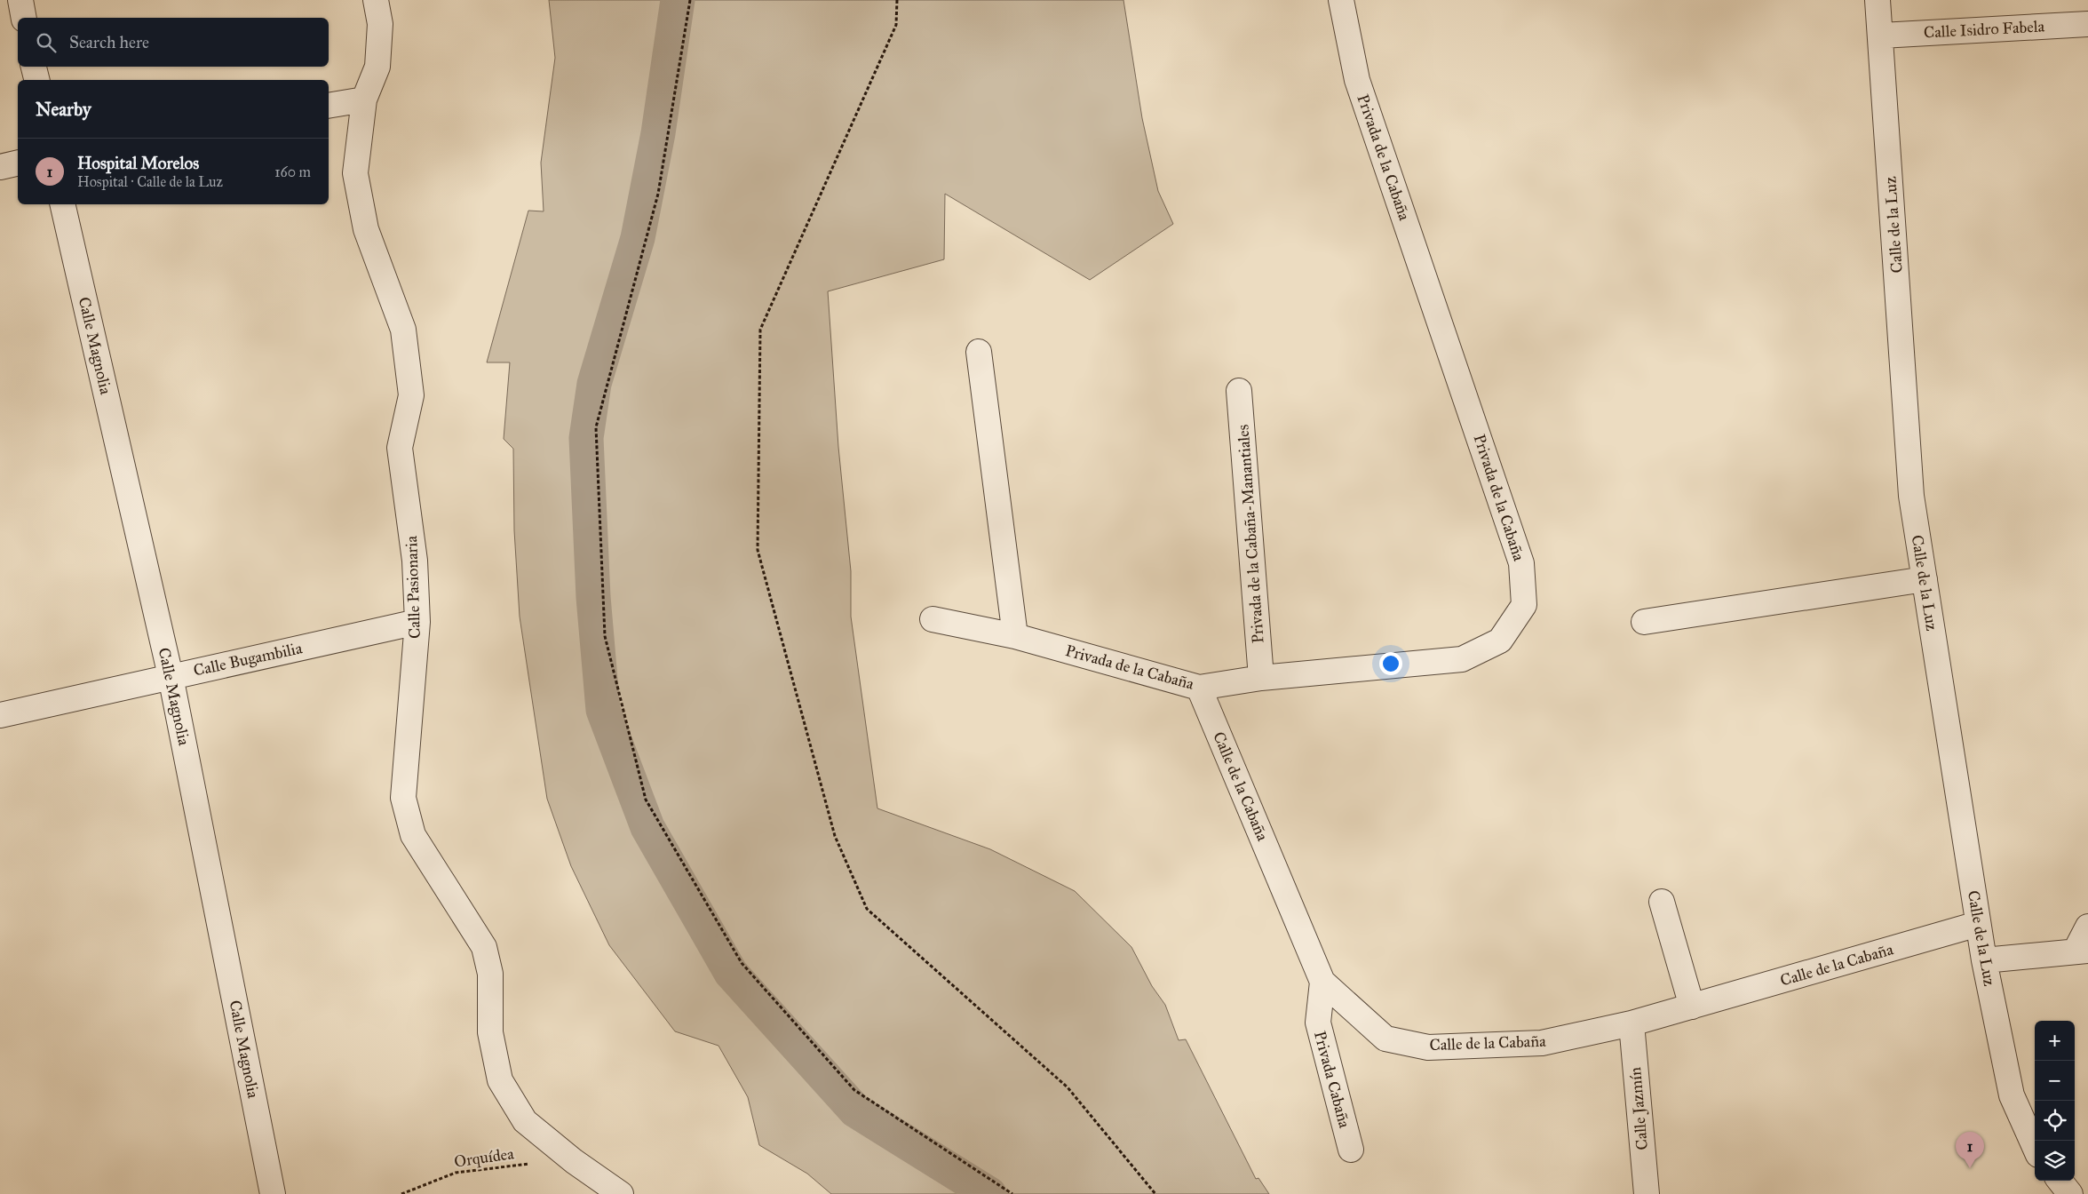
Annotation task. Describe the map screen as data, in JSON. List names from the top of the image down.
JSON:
{
  "streets": {
    "street": [
      "Calle Isidro Fabela",
      "Privada de la Cabaña",
      "Calle de la Luz",
      "Calle Magnolia",
      "Privada de la Cabaña-Manantiales",
      "Calle Pasionaria",
      "Calle Bugambilia",
      "Calle de la Cabaña",
      "Privada Cabaña",
      "Calle Jazmín"
    ],
    "path": ["Orquídea"]
  },
  "crossings": [
    ["Calle Isidro Fabela", "Calle de la Luz"],
    ["Privada de la Cabaña", "Privada de la Cabaña-Manantiales"],
    ["Privada de la Cabaña", "Calle de la Cabaña"],
    ["Calle de la Luz", "Calle de la Cabaña"],
    ["Calle Magnolia", "Calle Bugambilia"],
    ["Calle Pasionaria", "Calle Bugambilia"],
    ["Calle Pasionaria", "Orquídea"],
    ["Calle de la Cabaña", "Privada Cabaña"],
    ["Calle de la Cabaña", "Calle Jazmín"]
  ],
  "page": {
    "search": "Search here",
    "heading": "Nearby",
    "list": [
      {
        "mark": "1",
        "name": "Hospital Morelos",
        "note": "Hospital · Calle de la Luz",
        "value": "160 m"
      }
    ],
    "map_buttons": ["+", "−"],
    "pins": "1"
  }
}
